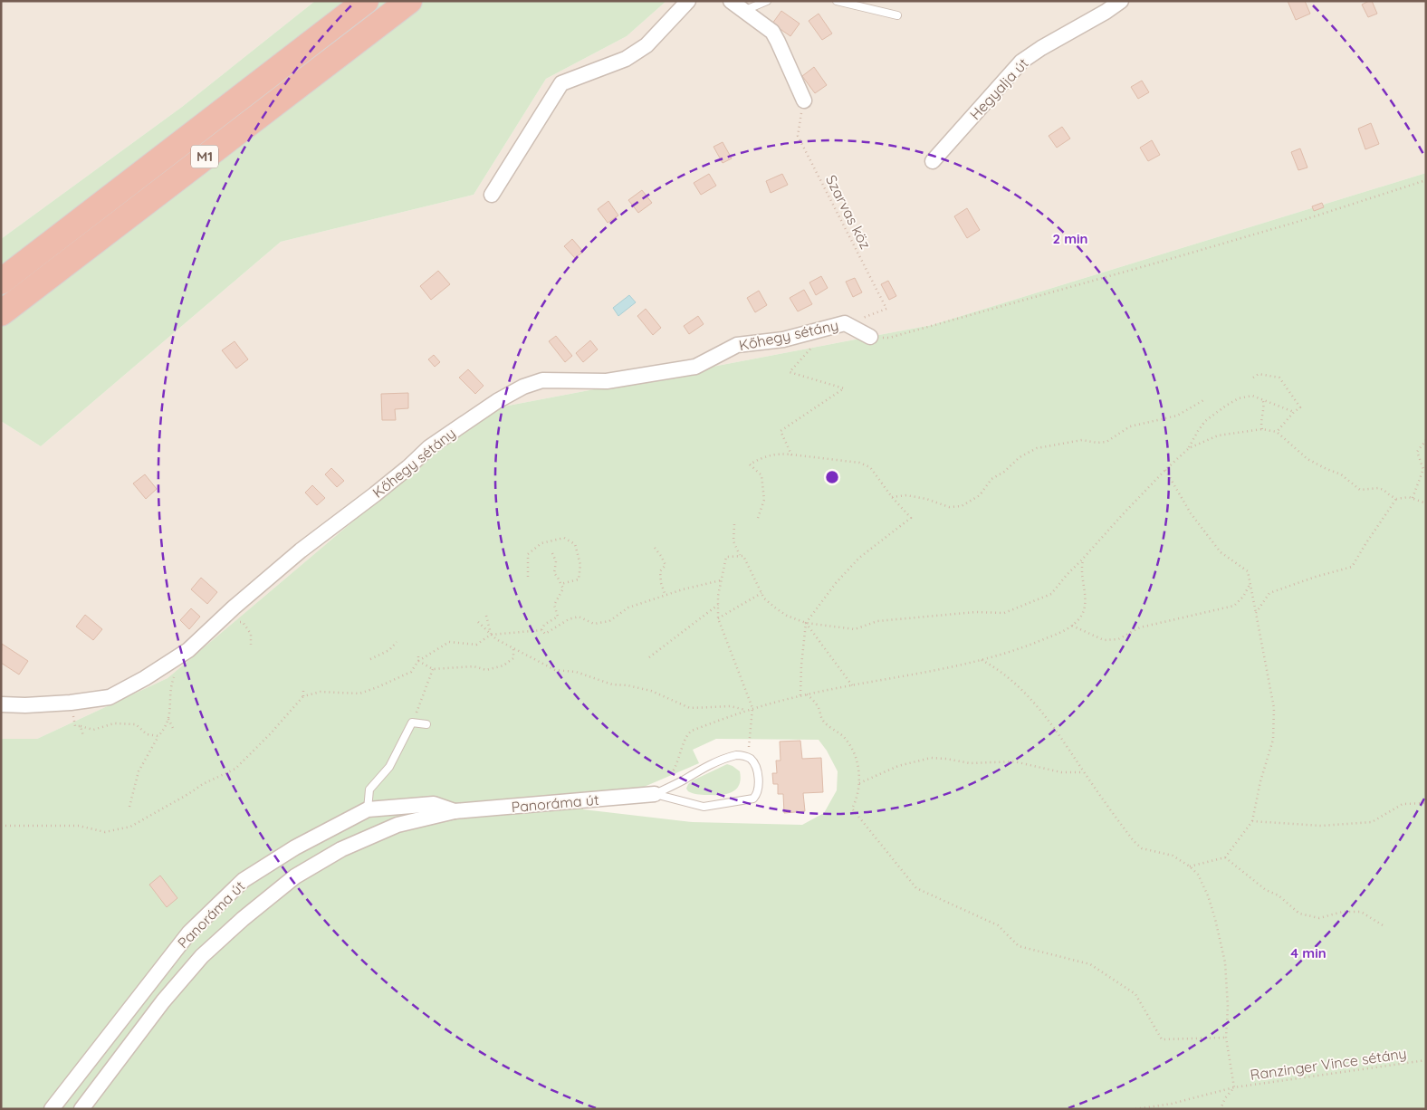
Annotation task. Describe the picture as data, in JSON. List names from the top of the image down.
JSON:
{
  "streets": {
    "highway": ["M1"],
    "street": ["Hegyalja út", "Kőhegy sétány", "Panoráma út"],
    "path": ["Szarvas köz", "Ranzinger Vince sétány"]
  },
  "rings": ["2 min", "4 min"]
}
